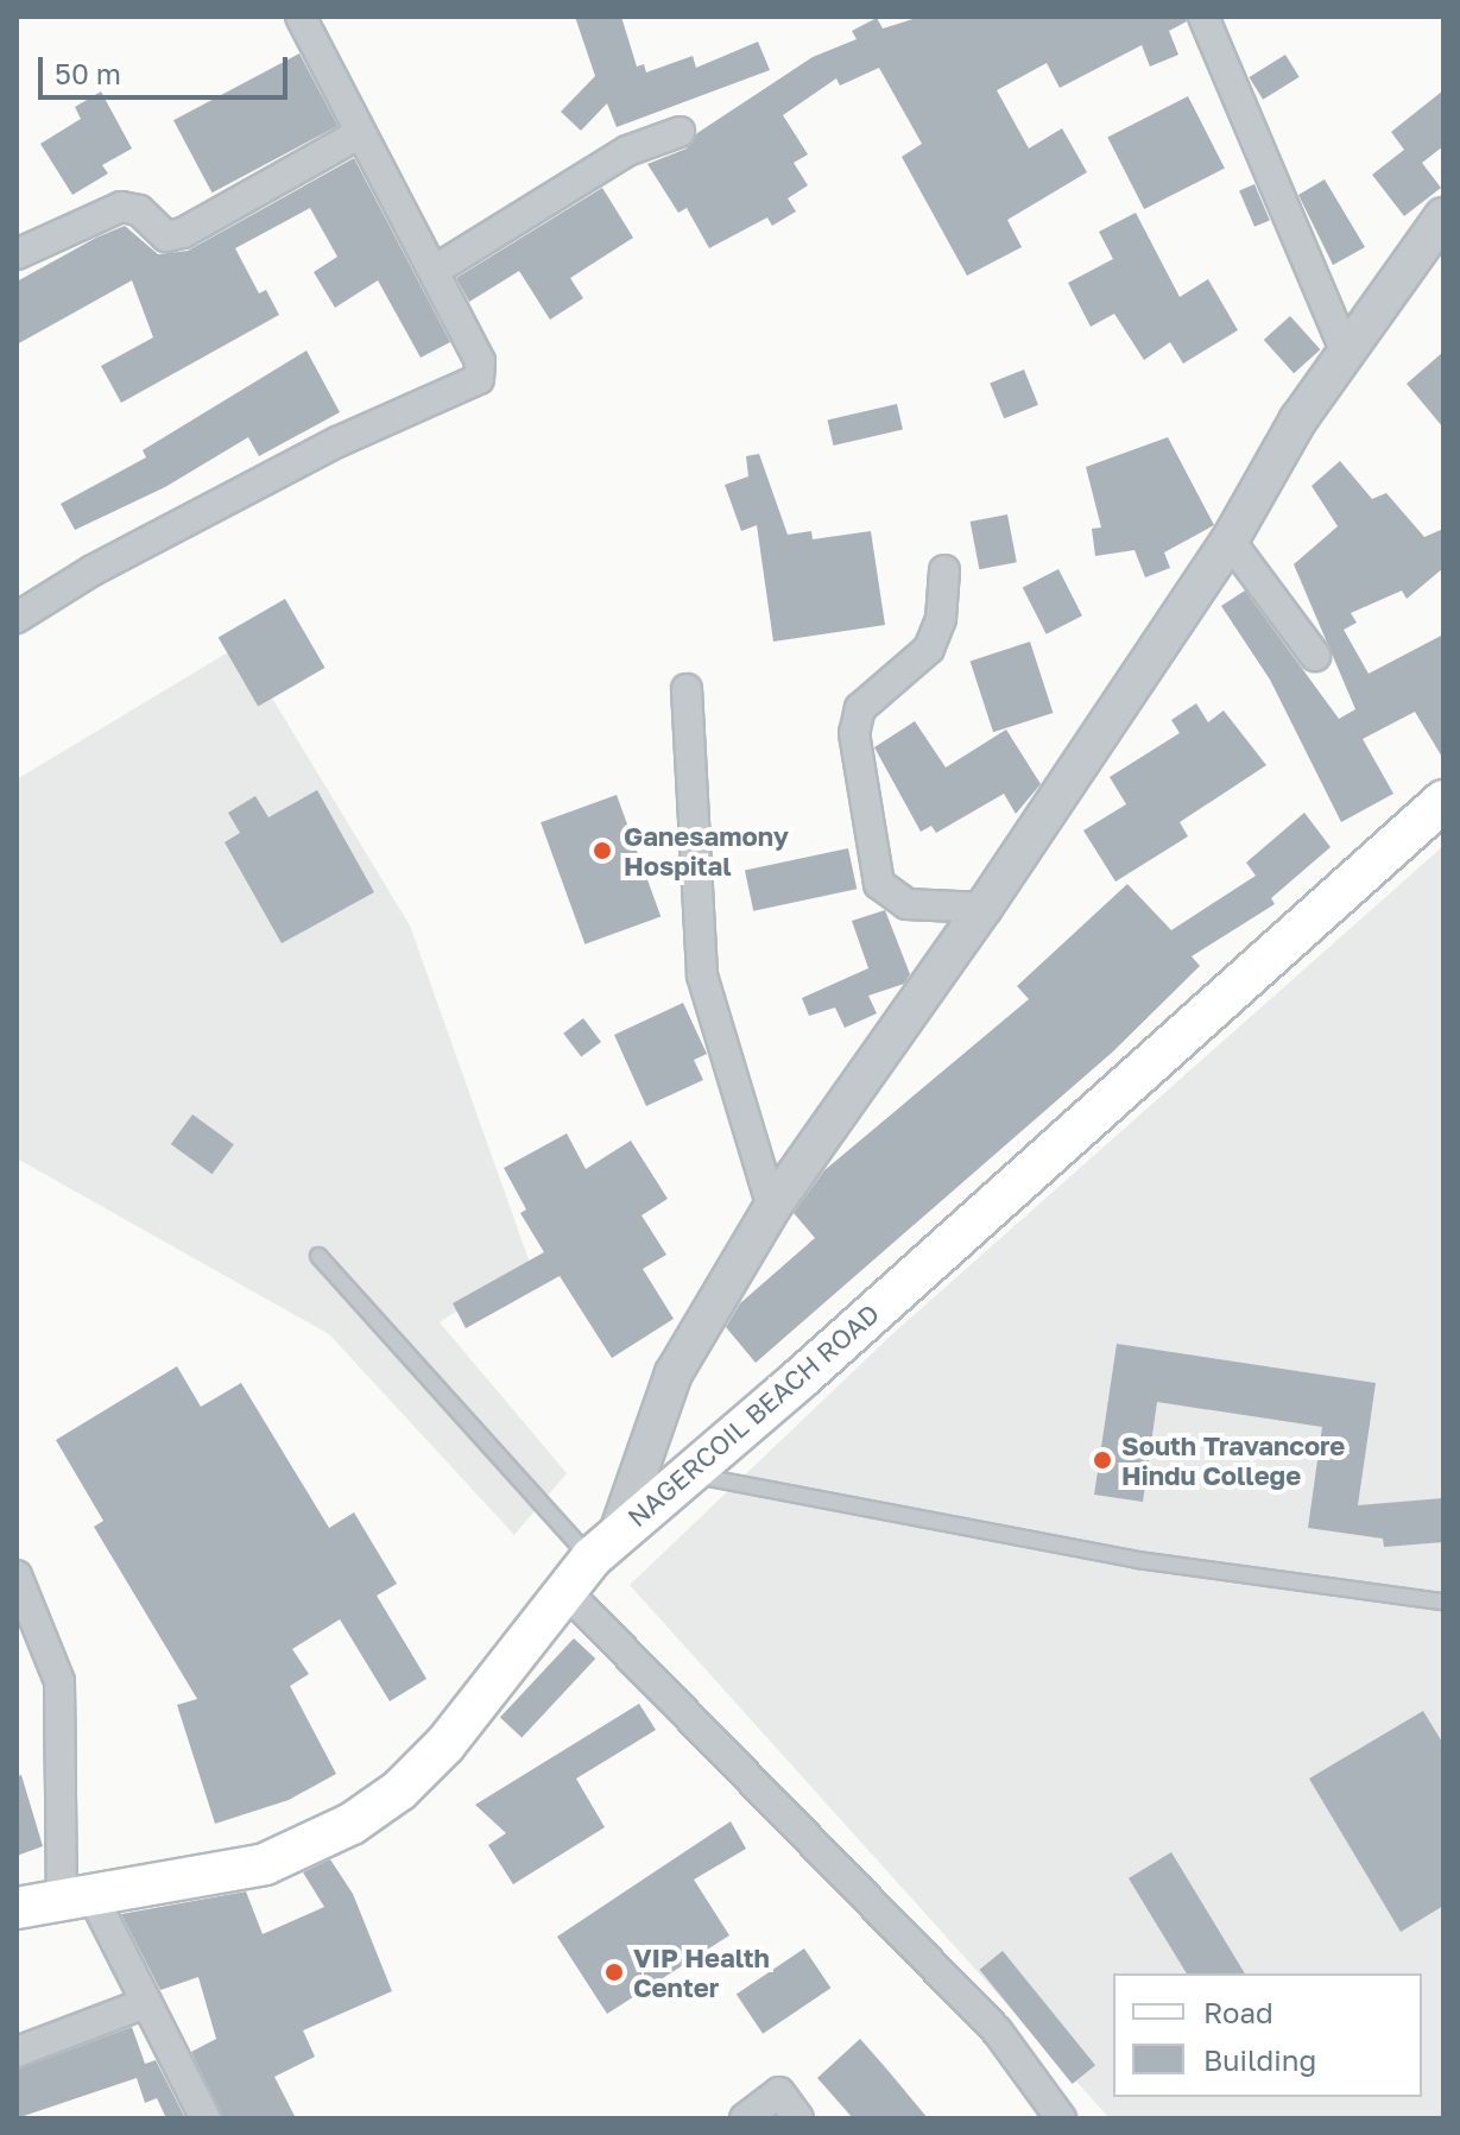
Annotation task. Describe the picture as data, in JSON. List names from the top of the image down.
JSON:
{
  "streets": {
    "main road": ["NAGERCOIL BEACH ROAD"]
  },
  "places": ["Ganesamony Hospital", "South Travancore Hindu College", "VIP Health Center"],
  "legend": ["Road", "Building"],
  "scale_bar": "50 m"
}
